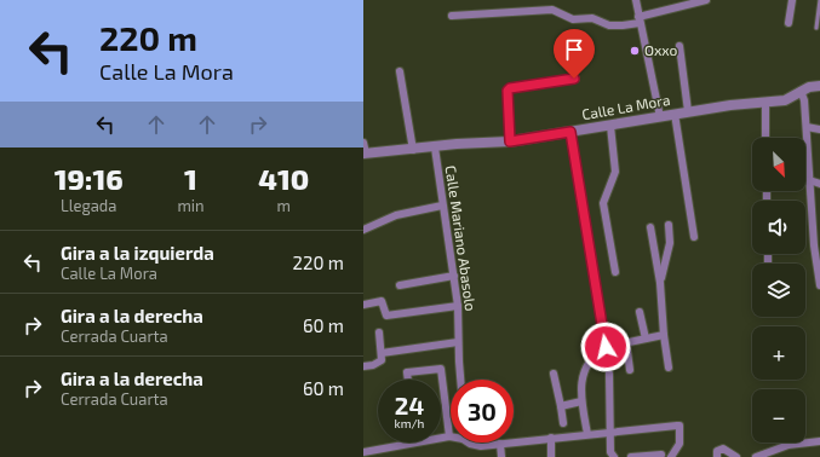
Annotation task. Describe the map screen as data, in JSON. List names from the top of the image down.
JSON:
{
  "streets": {
    "street": ["Calle La Mora", "Calle Mariano Abasolo"]
  },
  "crossings": [
    ["Calle La Mora", "Calle Mariano Abasolo"]
  ],
  "places": ["Oxxo"],
  "north": "bottom right",
  "page": {
    "turn": ["220 m", "Calle La Mora"],
    "map_buttons": ["+", "−"],
    "eta": [
      "19:16",
      "Llegada",
      "1",
      "min",
      "410",
      "m"
    ],
    "list": [
      {
        "name": "Gira a la izquierda",
        "note": "Calle La Mora",
        "value": "220 m"
      },
      {
        "name": "Gira a la derecha",
        "note": "Cerrada Cuarta",
        "value": "60 m"
      },
      {
        "name": "Gira a la derecha",
        "note": "Cerrada Cuarta",
        "value": "60 m"
      }
    ],
    "speed": "24 km/h",
    "limit": "30"
  }
}
